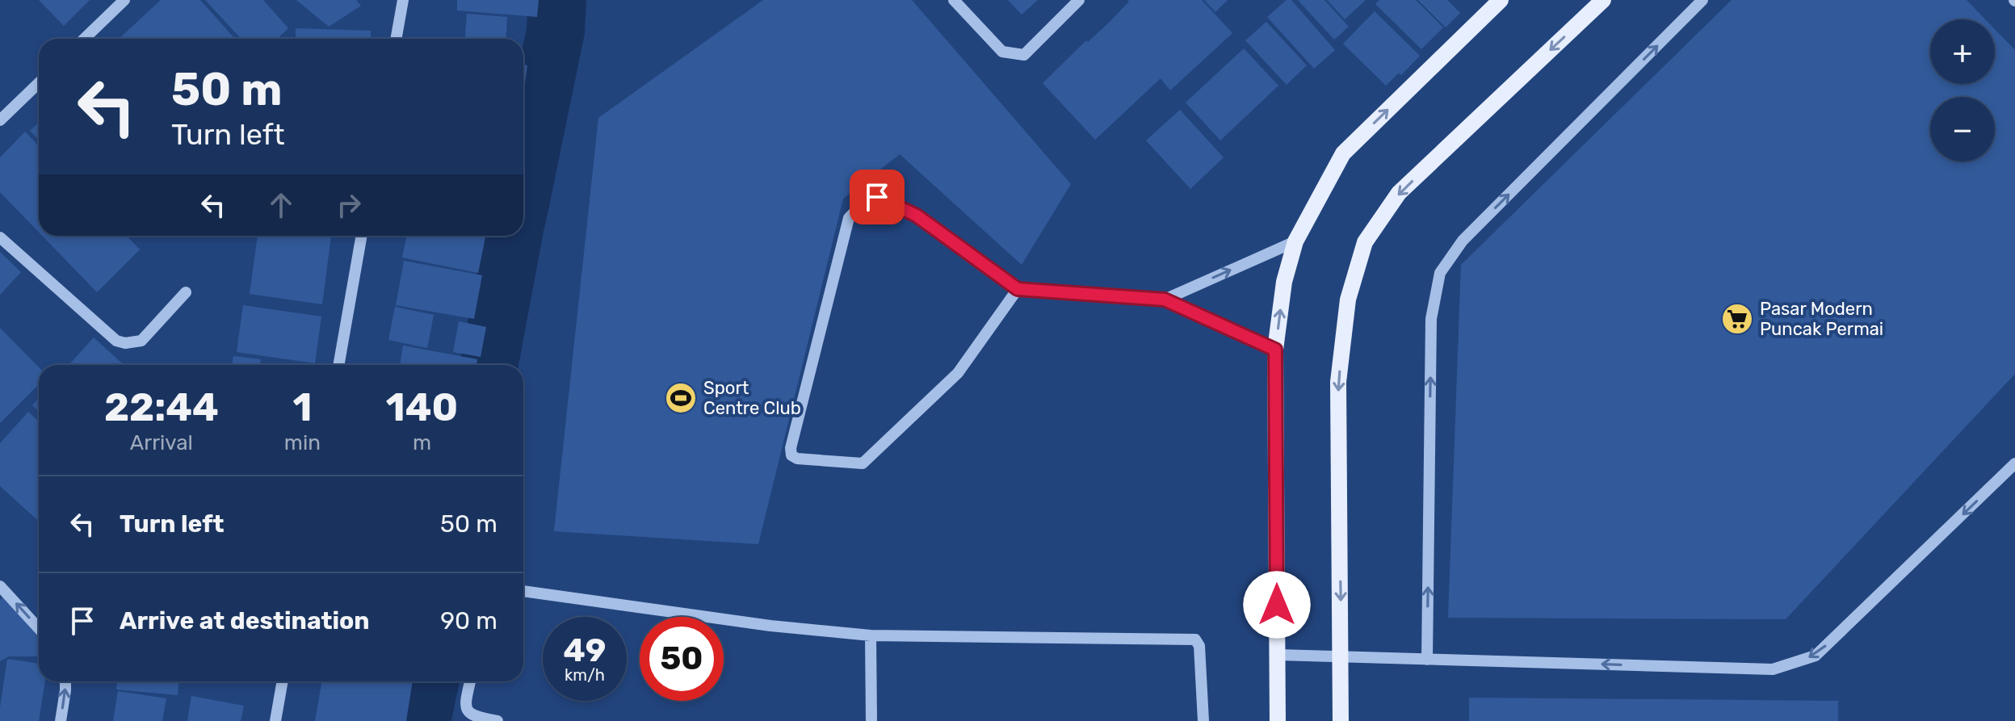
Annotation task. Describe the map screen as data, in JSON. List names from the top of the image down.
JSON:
{
  "places": {
    "supermarket": ["Pasar Modern Puncak Permai"],
    "sports": ["Sport Centre Club"]
  },
  "page": {
    "map_buttons": ["+", "−"],
    "turn": ["50 m", "Turn left"],
    "eta": [
      "22:44",
      "Arrival",
      "1",
      "min",
      "140",
      "m"
    ],
    "list": [
      {
        "name": "Turn left",
        "value": "50 m"
      },
      {
        "name": "Arrive at destination",
        "value": "90 m"
      }
    ],
    "speed": "49 km/h",
    "limit": "50"
  }
}
